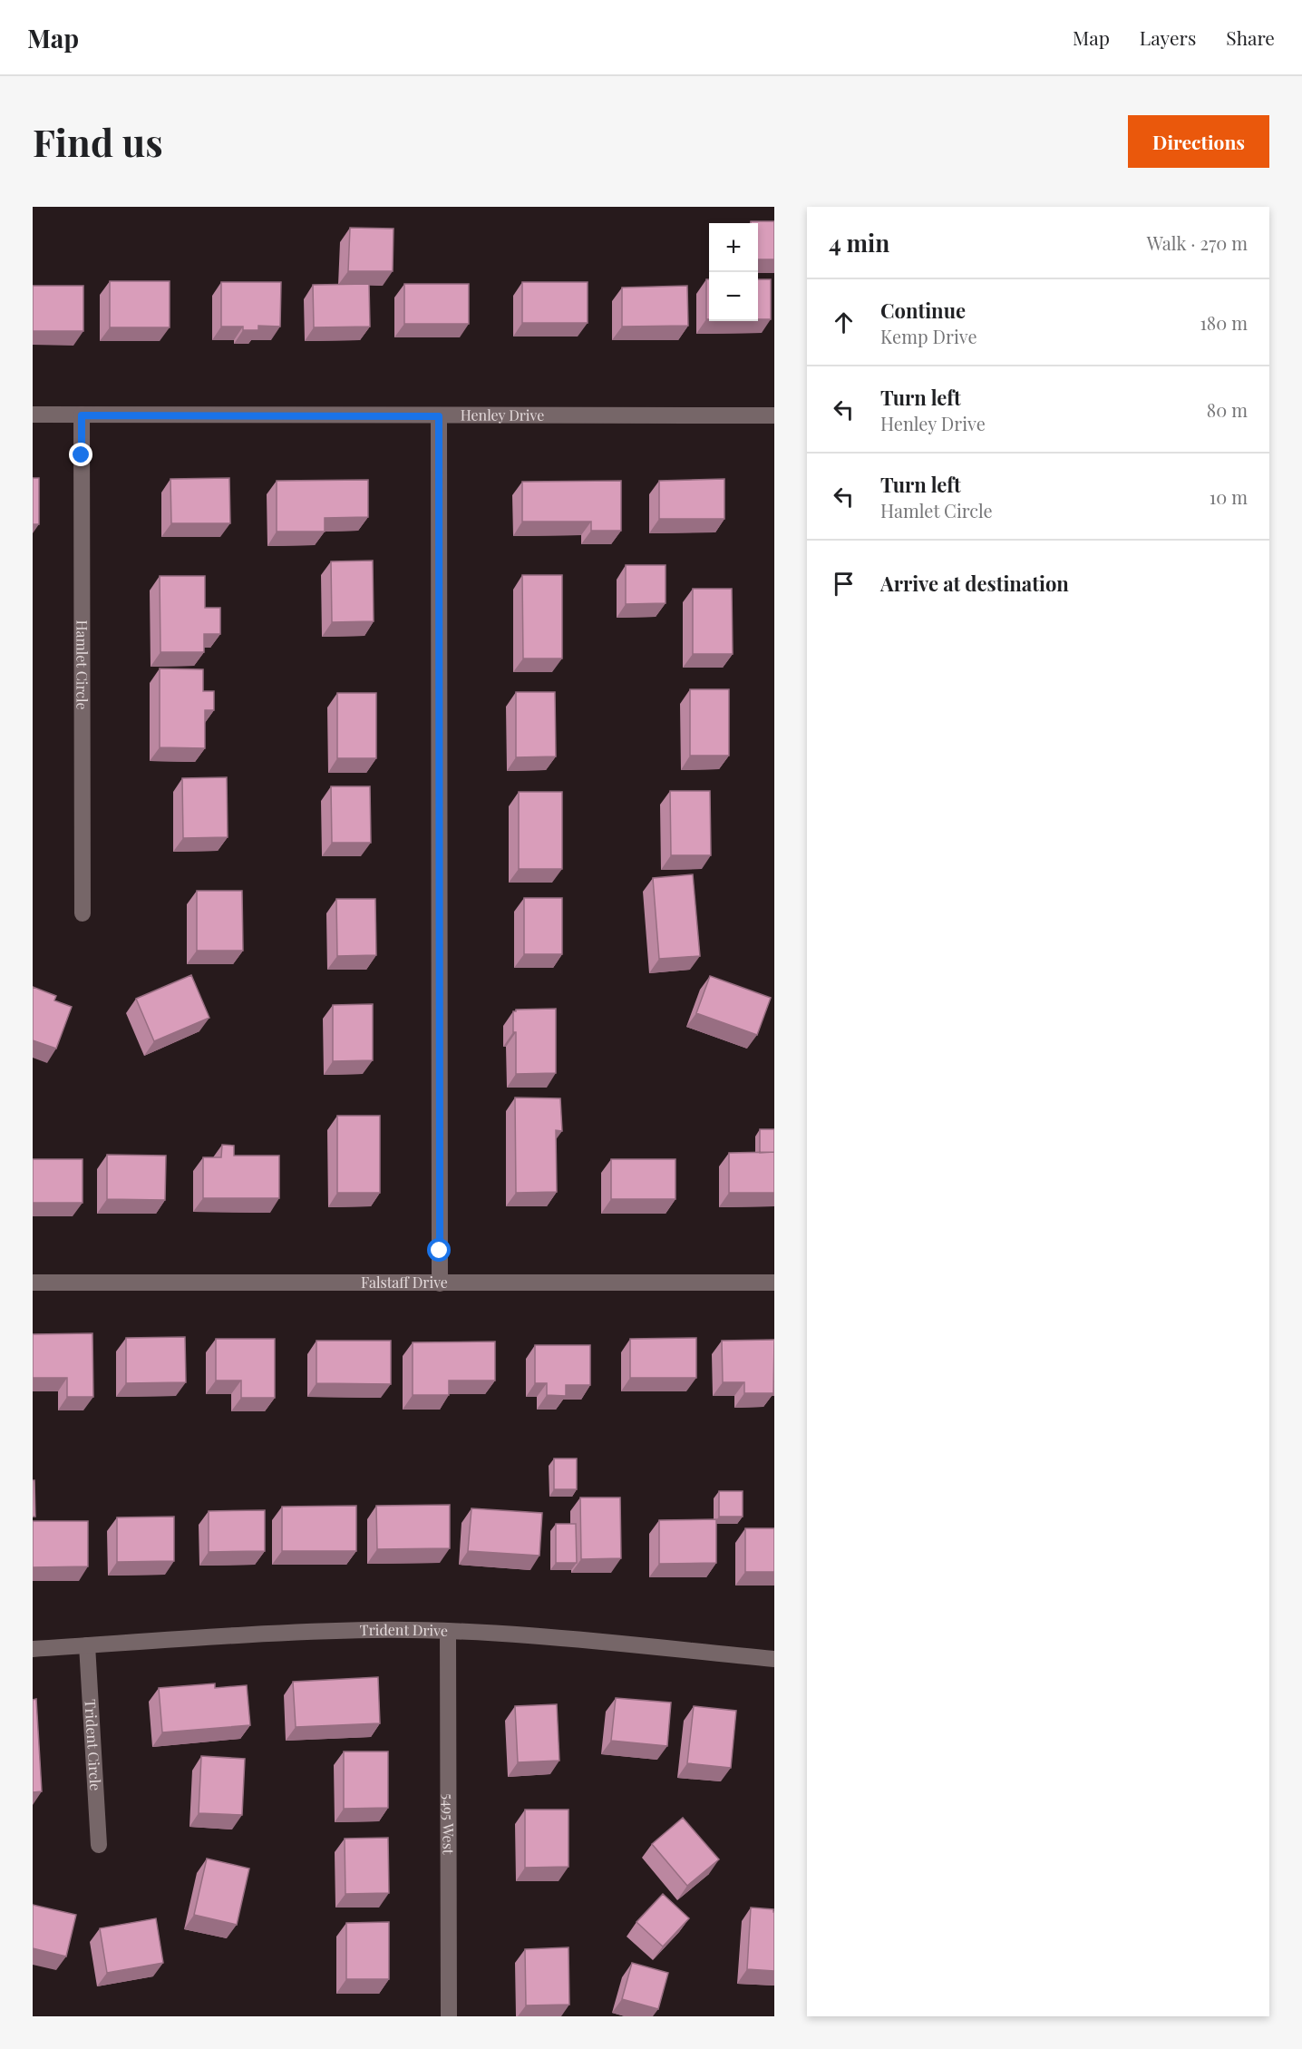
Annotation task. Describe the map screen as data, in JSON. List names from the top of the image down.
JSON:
{
  "streets": {
    "street": [
      "Henley Drive",
      "Hamlet Circle",
      "Falstaff Drive",
      "Trident Drive",
      "Trident Circle",
      "5495 West"
    ]
  },
  "crossings": [
    ["Henley Drive", "Hamlet Circle"],
    ["Trident Drive", "Trident Circle"],
    ["Trident Drive", "5495 West"]
  ],
  "page": {
    "header": "Map",
    "nav": ["Map", "Layers", "Share"],
    "buttons": "Directions",
    "title": "Find us",
    "heading": ["4 min", "Walk · 270 m"],
    "map_buttons": ["+", "−"],
    "list": [
      ["Continue", "Kemp Drive", "180 m"],
      ["Turn left", "Henley Drive", "80 m"],
      ["Turn left", "Hamlet Circle", "10 m"],
      "Arrive at destination"
    ]
  }
}
